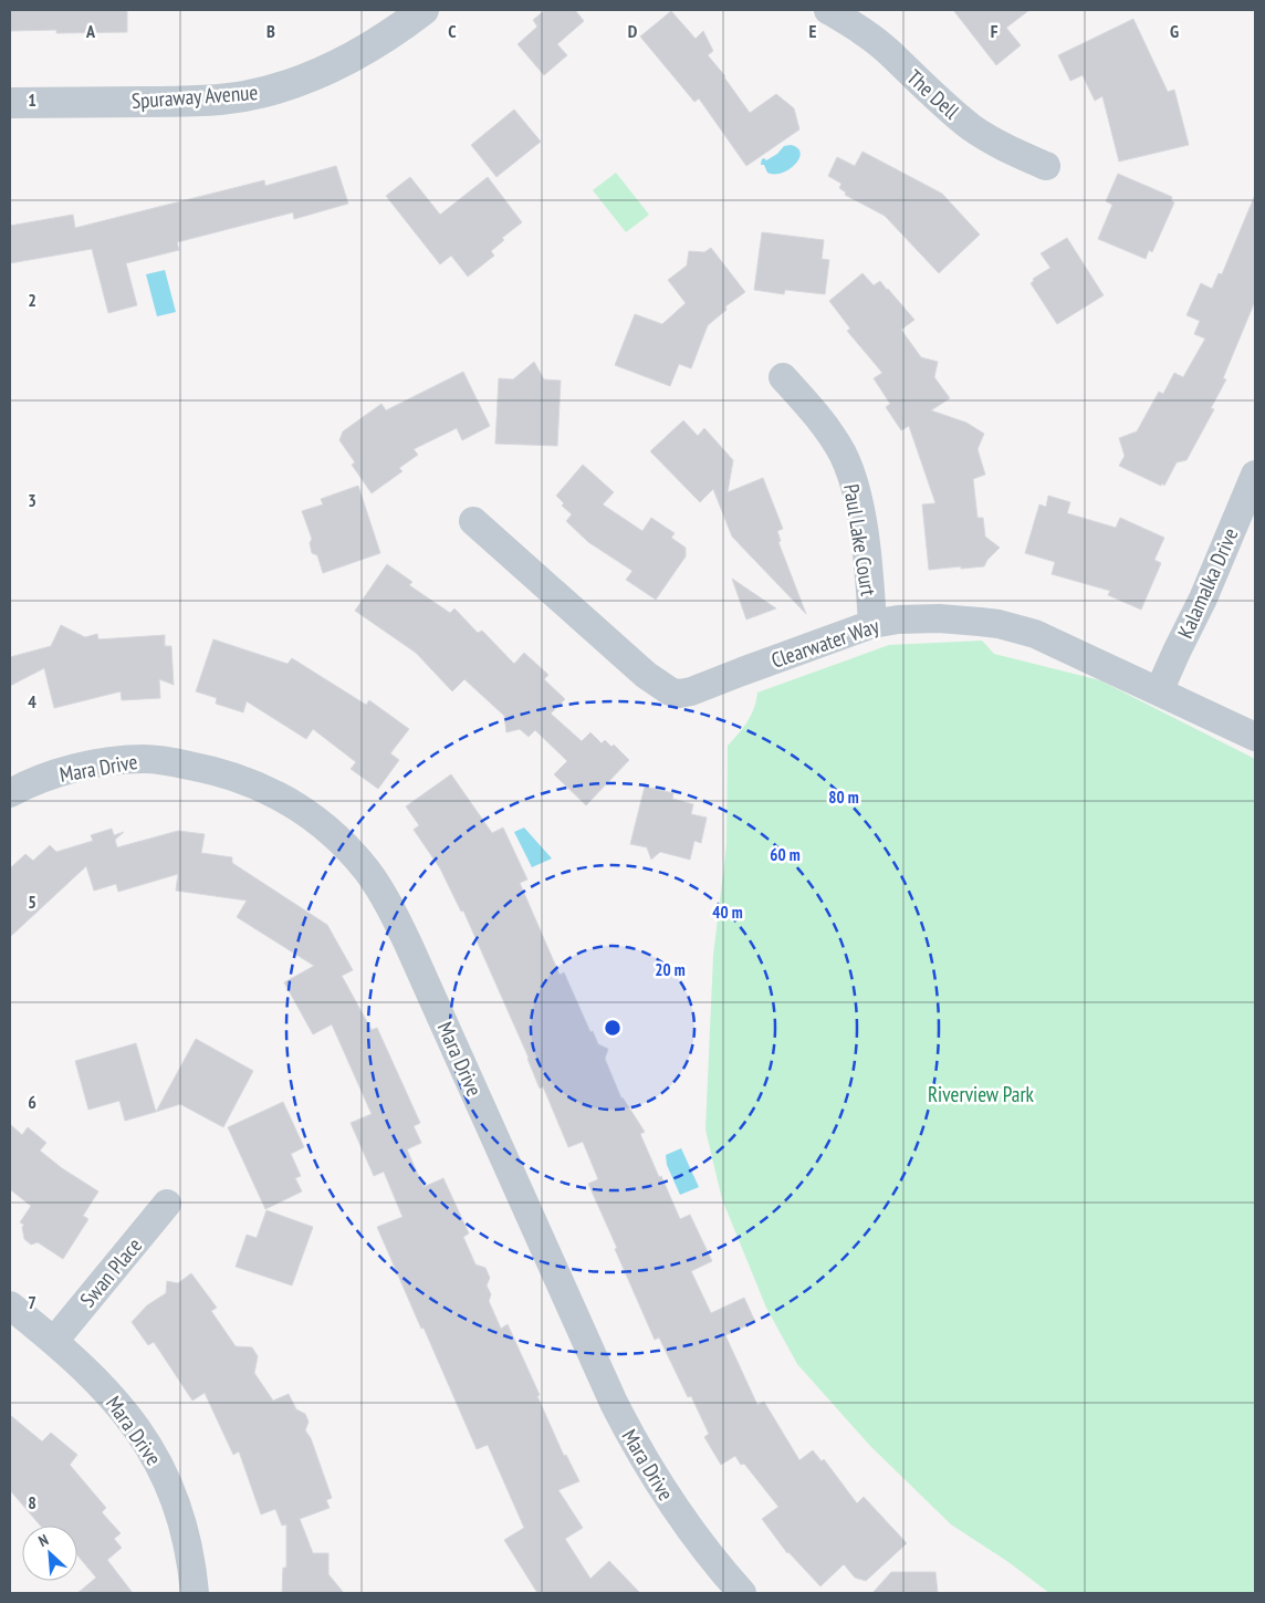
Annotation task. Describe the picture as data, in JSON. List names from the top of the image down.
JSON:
{
  "streets": {
    "street": [
      "The Dell",
      "Spuraway Avenue",
      "Paul Lake Court",
      "Kalamalka Drive",
      "Clearwater Way",
      "Mara Drive",
      "Swan Place"
    ]
  },
  "crossings": [
    ["Paul Lake Court", "Clearwater Way"],
    ["Kalamalka Drive", "Clearwater Way"],
    ["Mara Drive", "Swan Place"]
  ],
  "parks": ["Riverview Park"],
  "north": "top left",
  "grid": {
    "columns": [
      "A",
      "B",
      "C",
      "D",
      "E",
      "F",
      "G"
    ],
    "rows": [
      "1",
      "2",
      "3",
      "4",
      "5",
      "6",
      "7",
      "8"
    ]
  },
  "rings": [
    "80 m",
    "60 m",
    "40 m",
    "20 m"
  ]
}
